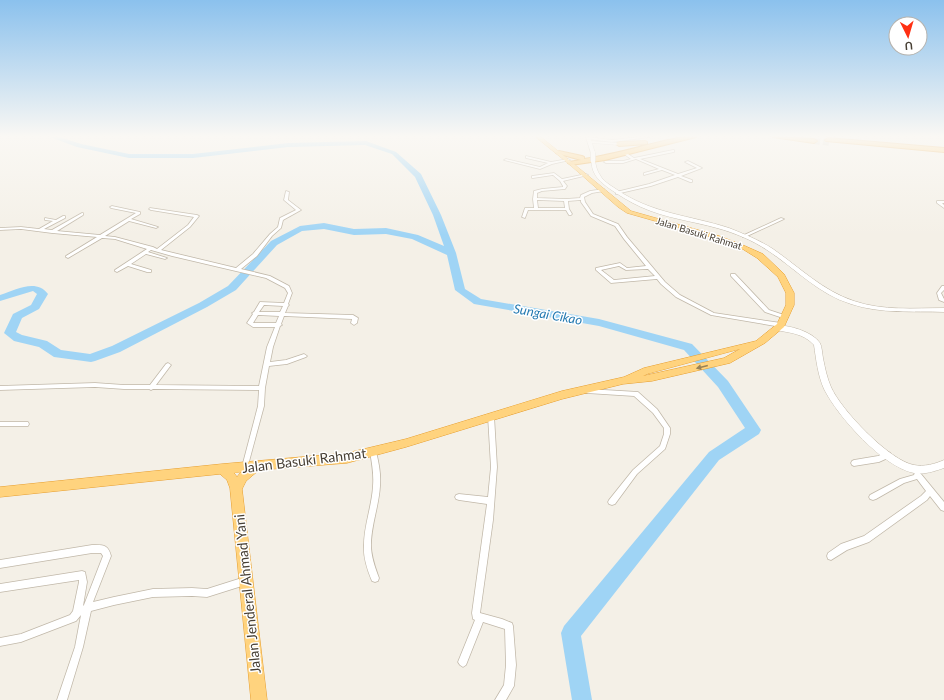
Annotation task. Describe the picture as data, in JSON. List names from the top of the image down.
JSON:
{
  "streets": {
    "highway": ["Jalan Basuki Rahmat", "Jalan Jenderal Ahmad Yani"]
  },
  "crossings": [
    ["Jalan Basuki Rahmat", "Jalan Jenderal Ahmad Yani"]
  ],
  "water": ["Sungai Cikao"],
  "north": "bottom"
}
